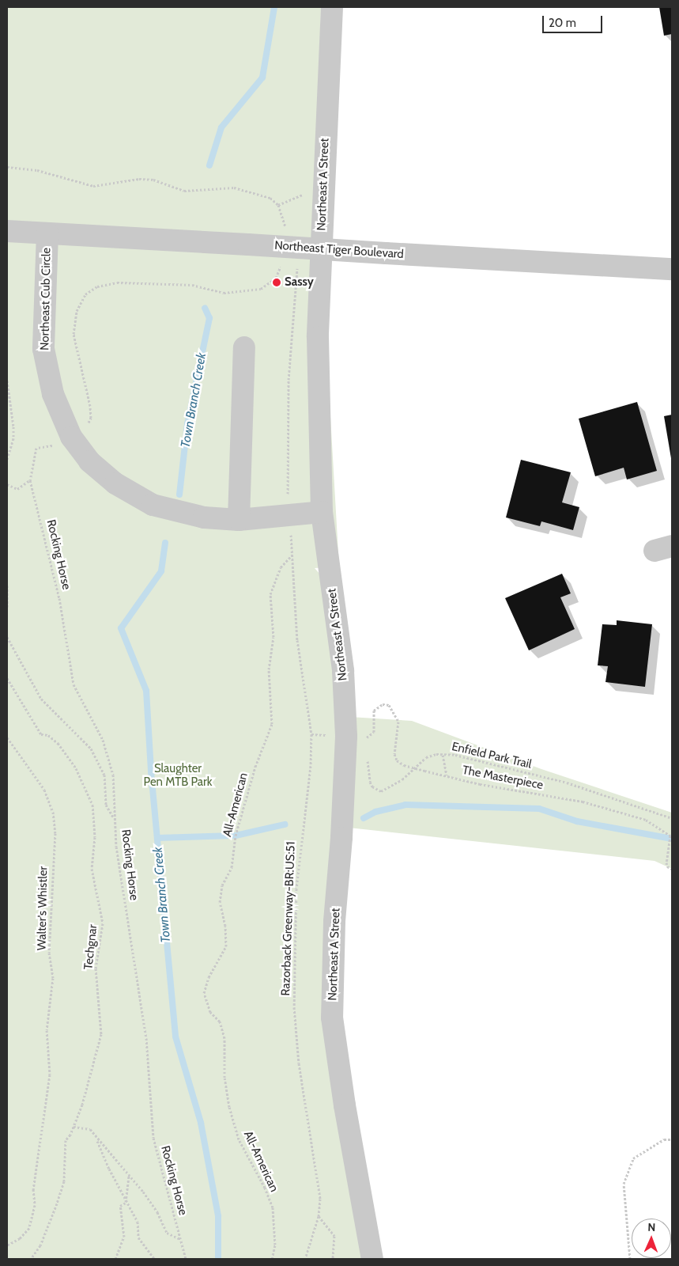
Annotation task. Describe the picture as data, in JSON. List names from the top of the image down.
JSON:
{
  "streets": {
    "street": ["Northeast A Street", "Northeast Tiger Boulevard", "Northeast Cub Circle"],
    "path": [
      "Rocking Horse",
      "Enfield Park Trail",
      "The Masterpiece",
      "All-American",
      "Walter's Whistler",
      "Razorback Greenway-BR:US:51",
      "Techgnar"
    ]
  },
  "crossings": [
    ["Northeast A Street", "Northeast Cub Circle"],
    ["Northeast Tiger Boulevard", "Northeast Cub Circle"],
    ["All-American", "Razorback Greenway-BR:US:51"]
  ],
  "water": ["Town Branch Creek"],
  "parks": ["Slaughter Pen MTB Park"],
  "places": ["Sassy"],
  "scale_bar": "20 m",
  "north": "top"
}
